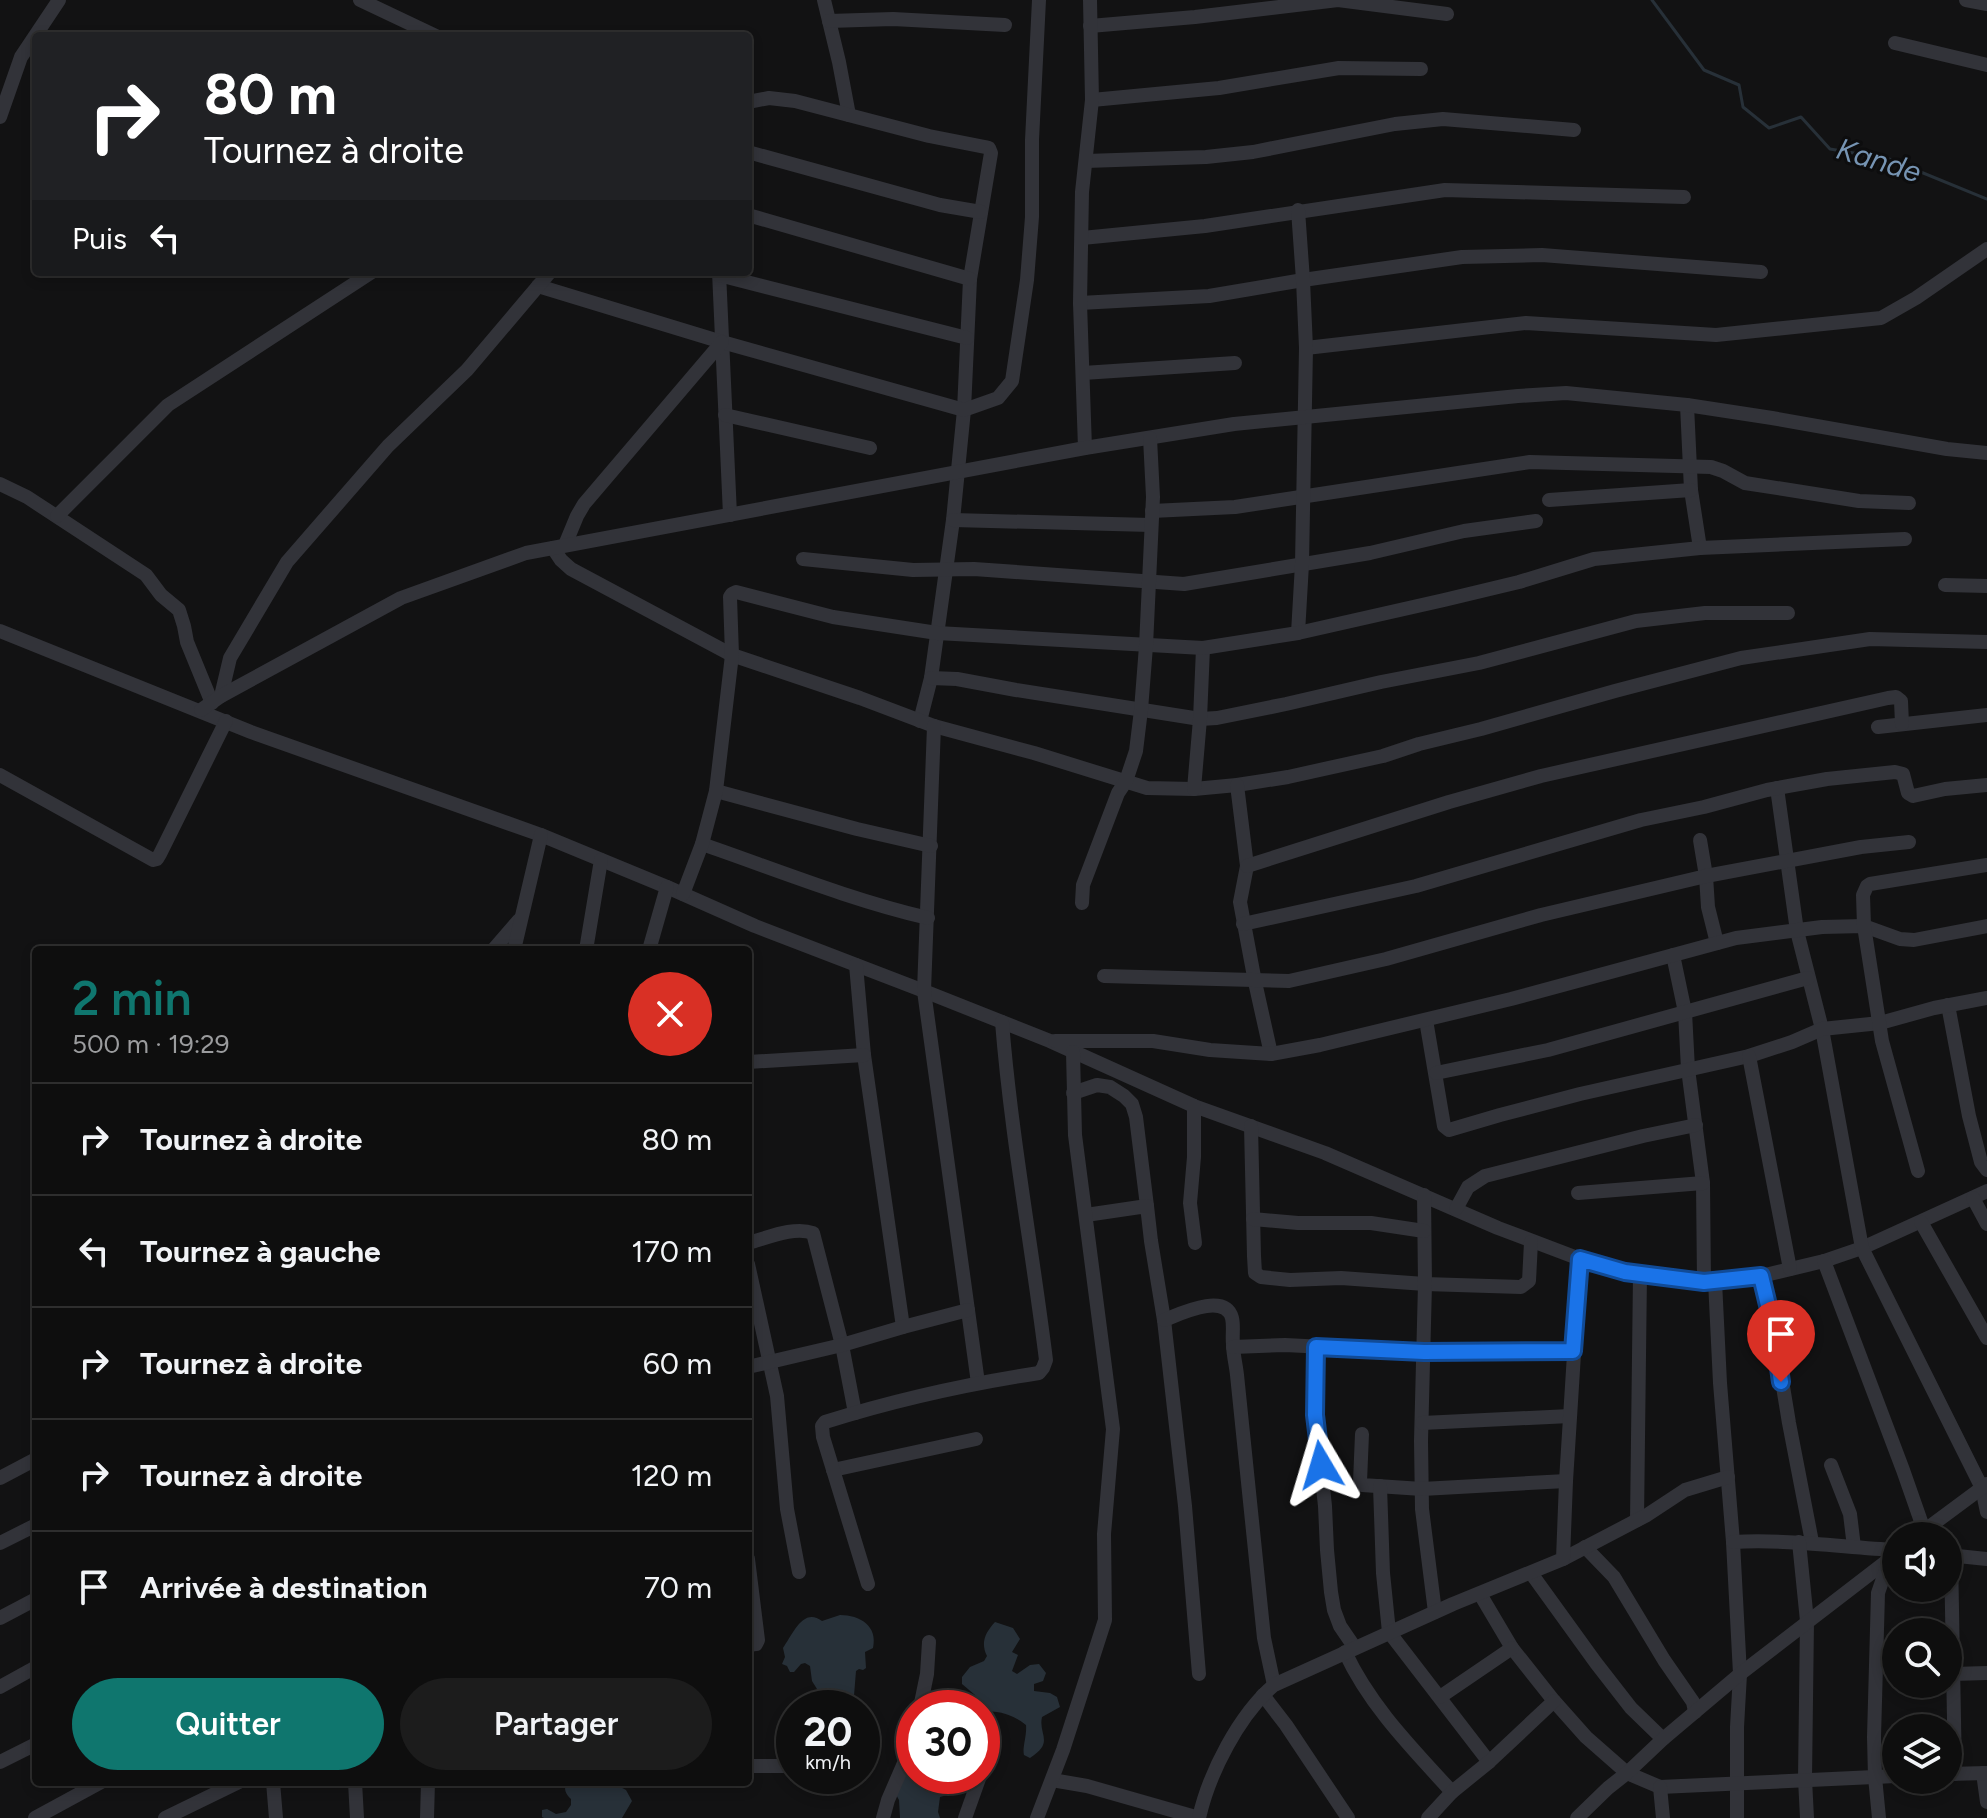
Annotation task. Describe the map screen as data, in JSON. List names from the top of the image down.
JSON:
{
  "water": ["Kande"],
  "page": {
    "turn": ["80 m", "Tournez à droite"],
    "then": "Puis",
    "heading": ["2 min", "500 m · 19:29"],
    "list": [
      {
        "name": "Tournez à droite",
        "value": "80 m"
      },
      {
        "name": "Tournez à gauche",
        "value": "170 m"
      },
      {
        "name": "Tournez à droite",
        "value": "60 m"
      },
      {
        "name": "Tournez à droite",
        "value": "120 m"
      },
      {
        "name": "Arrivée à destination",
        "value": "70 m"
      }
    ],
    "buttons": ["Quitter", "Partager"],
    "speed": "20 km/h",
    "limit": "30"
  }
}
